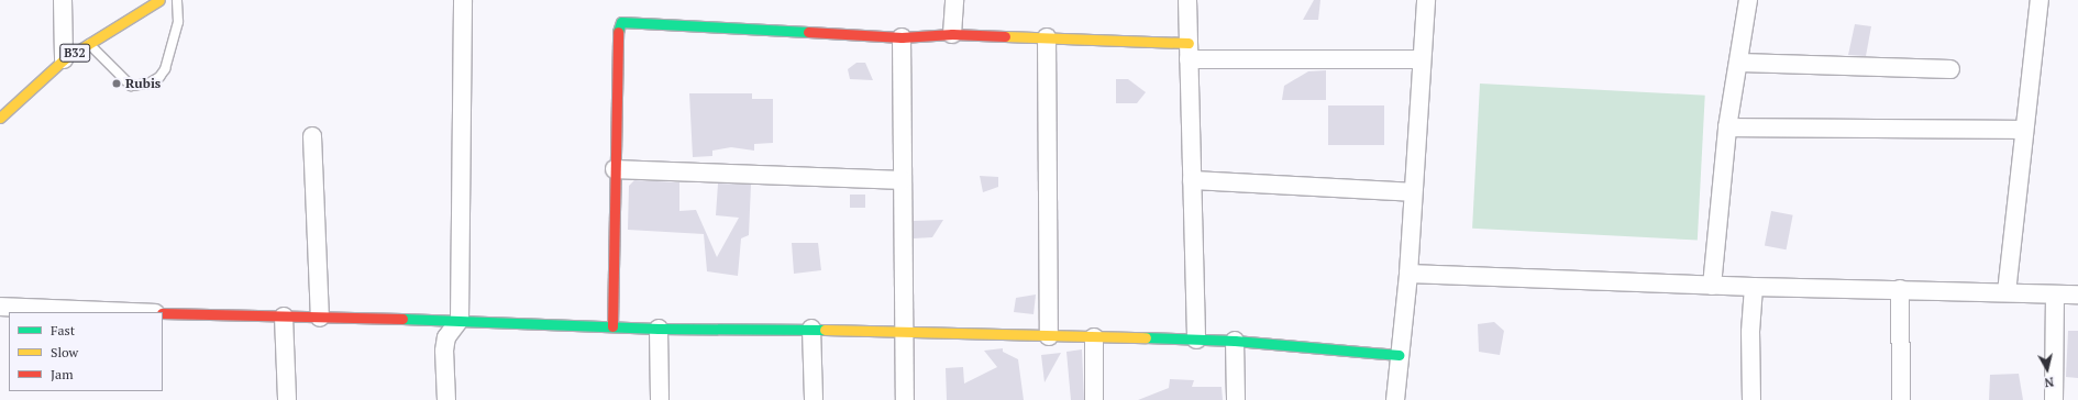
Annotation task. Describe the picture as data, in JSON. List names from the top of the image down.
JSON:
{
  "streets": {
    "main road": ["B32"]
  },
  "places": ["Rubis"],
  "legend": ["Fast", "Slow", "Jam"],
  "north": "bottom"
}
